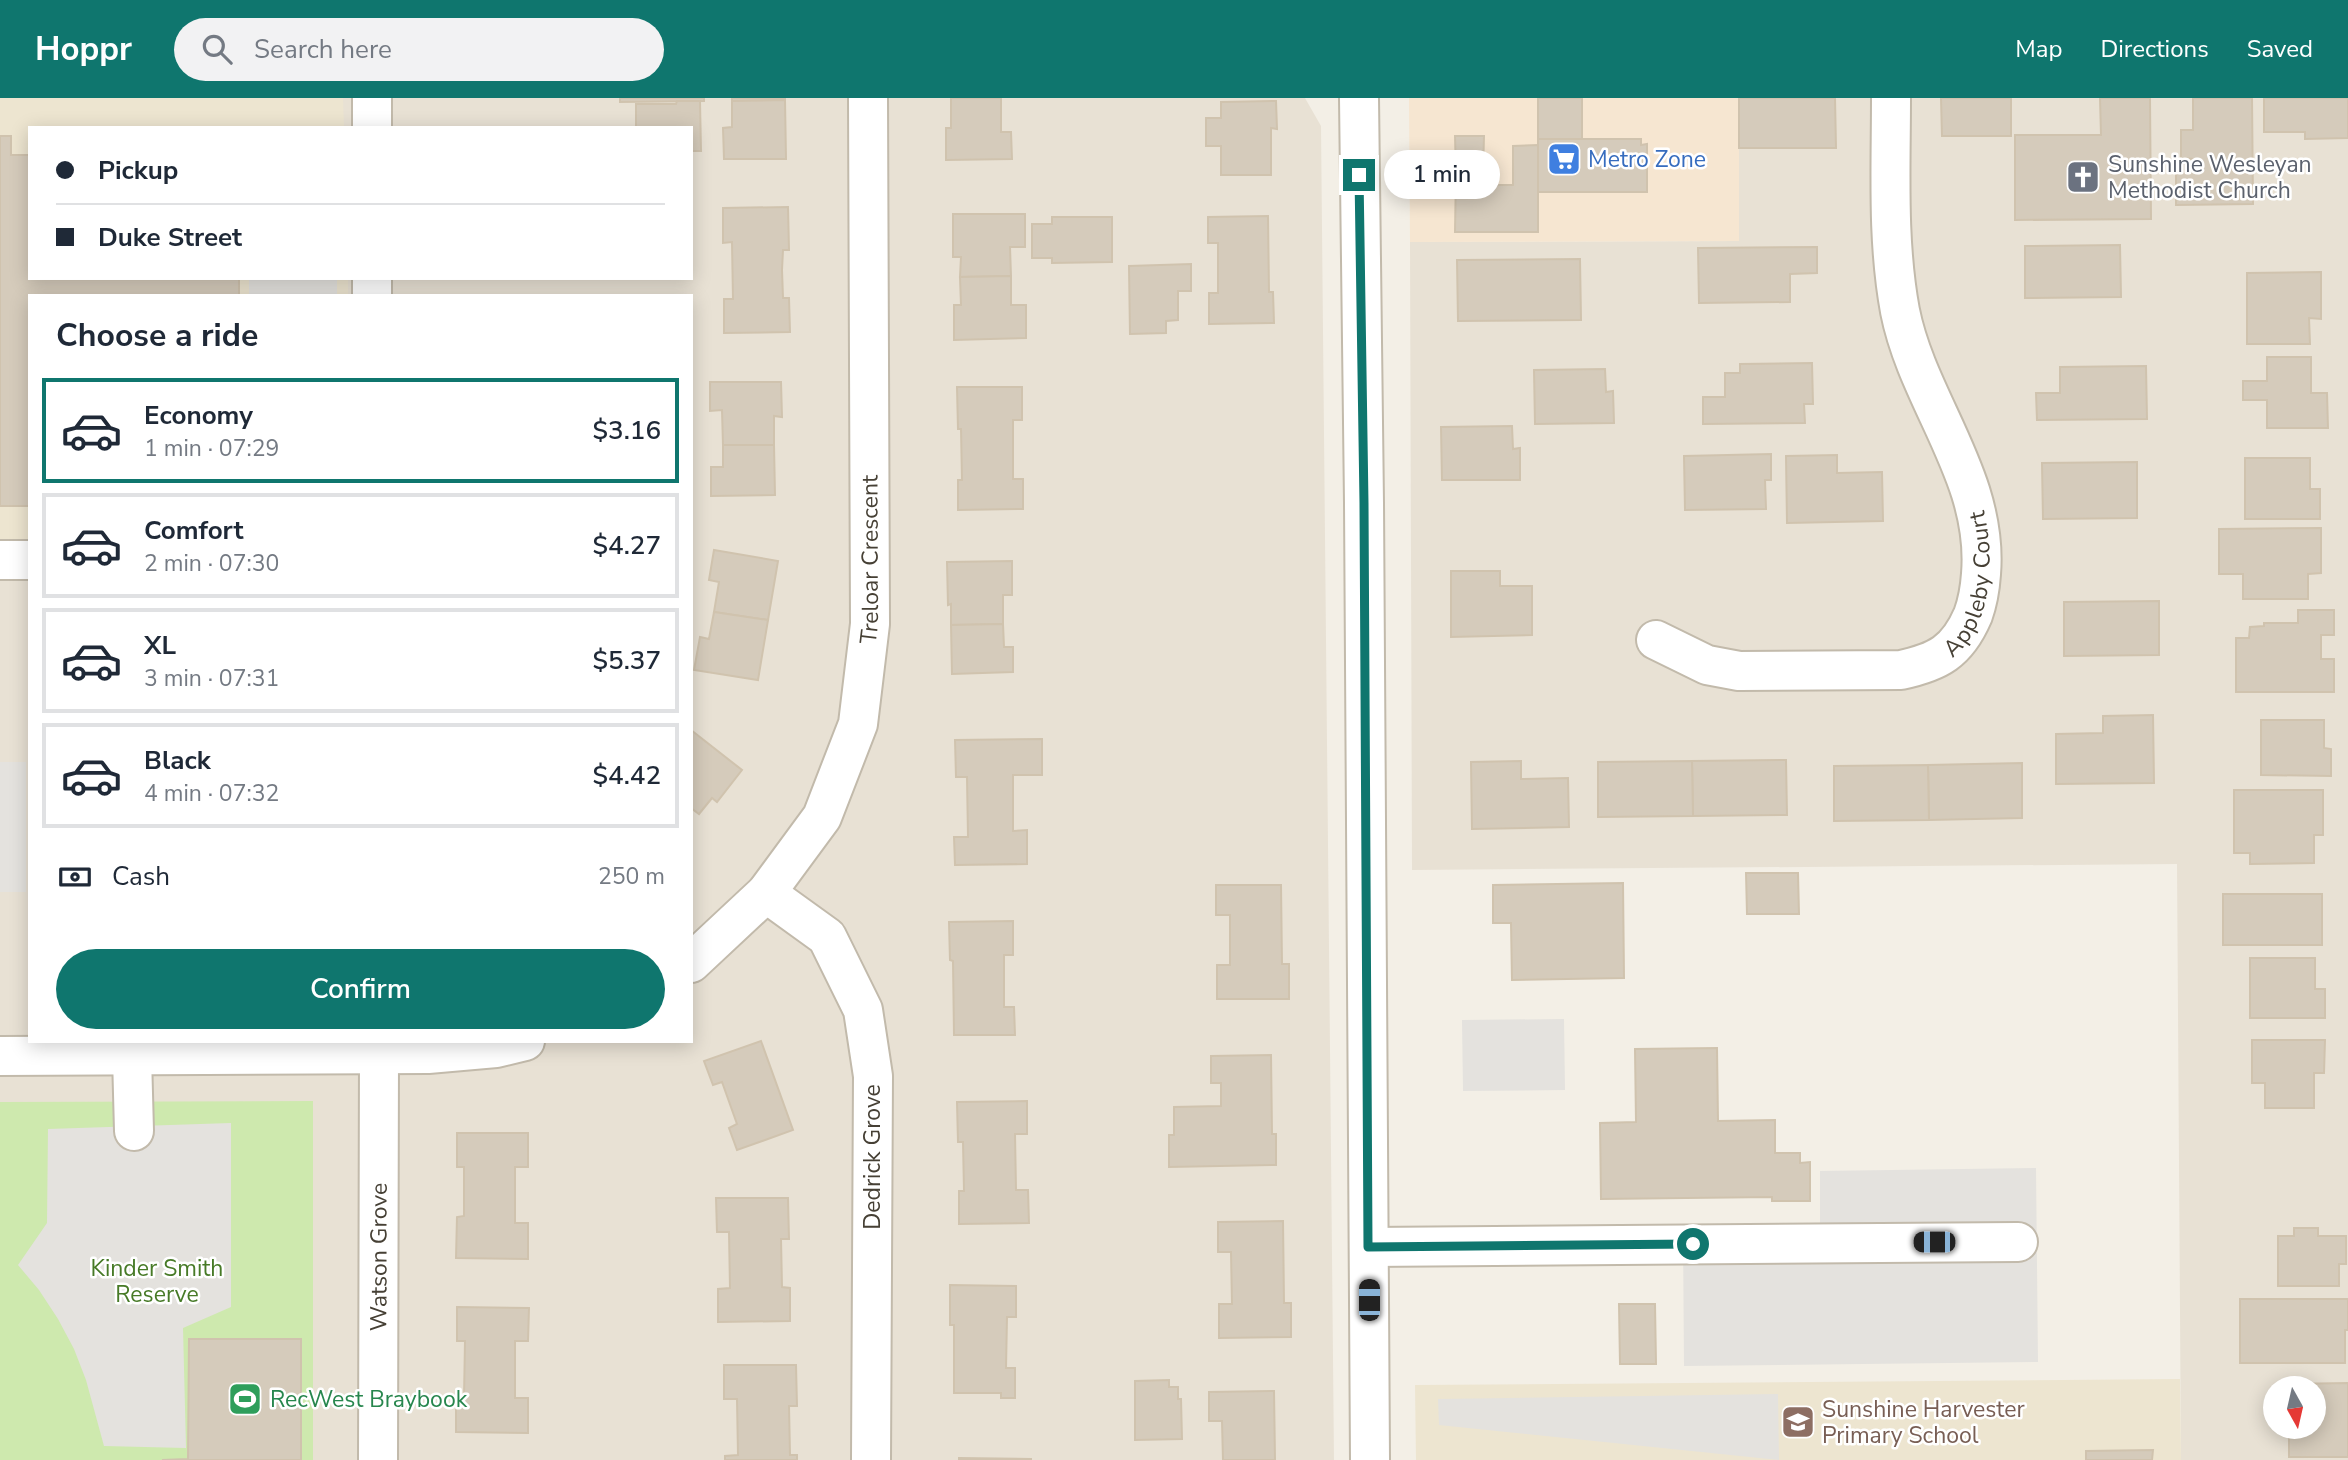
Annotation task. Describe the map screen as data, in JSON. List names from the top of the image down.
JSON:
{
  "streets": {
    "street": [
      "Treloar Crescent",
      "Appleby Court",
      "Dedrick Grove",
      "Watson Grove"
    ]
  },
  "crossings": [
    ["Treloar Crescent", "Dedrick Grove"]
  ],
  "parks": ["Kinder Smith Reserve"],
  "places": {
    "supermarket": ["Metro Zone"],
    "church": ["Sunshine Wesleyan Methodist Church"],
    "sports": ["RecWest Braybook"],
    "school or university": ["Sunshine Harvester Primary School"]
  },
  "north": "bottom",
  "page": {
    "header": "Hoppr",
    "search": "Search here",
    "nav": ["Map", "Directions", "Saved"],
    "banner": ["Pickup", "Duke Street"],
    "bubble": "1 min",
    "heading": "Choose a ride",
    "list": [
      {
        "name": "Economy",
        "note": "1 min · 07:29",
        "value": "$3.16"
      },
      {
        "name": "Comfort",
        "note": "2 min · 07:30",
        "value": "$4.27"
      },
      {
        "name": "XL",
        "note": "3 min · 07:31",
        "value": "$5.37"
      },
      {
        "name": "Black",
        "note": "4 min · 07:32",
        "value": "$4.42"
      }
    ],
    "pay": ["Cash", "250 m"],
    "buttons": "Confirm"
  }
}
